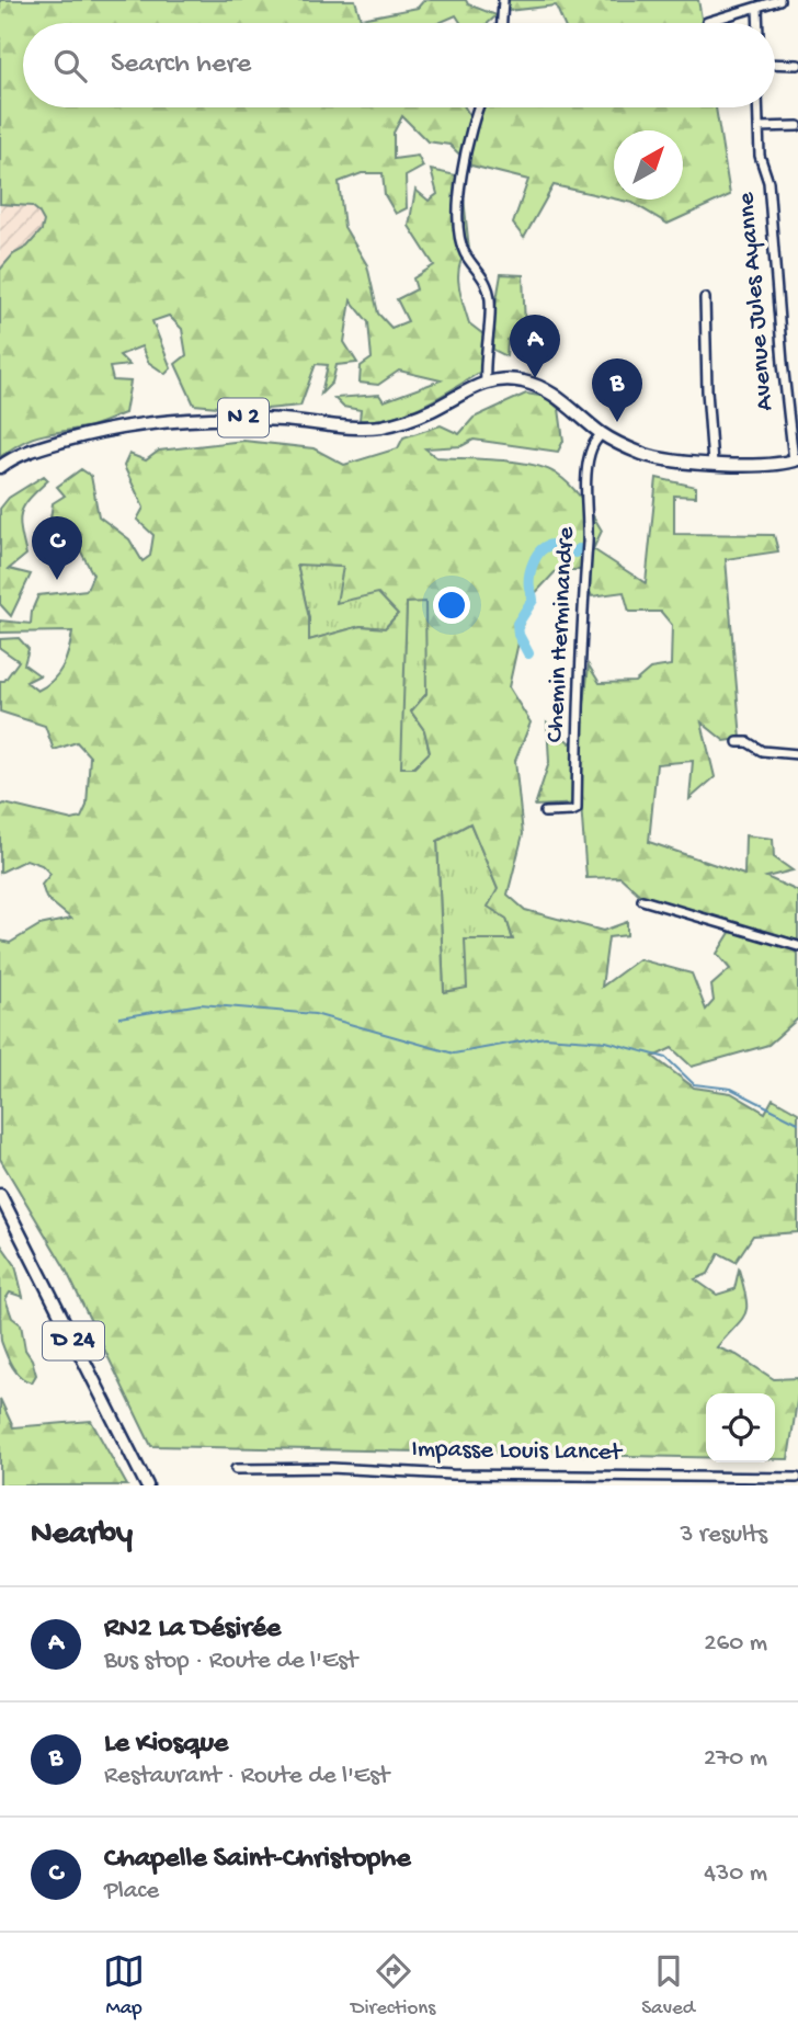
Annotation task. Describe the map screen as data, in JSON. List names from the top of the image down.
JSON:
{
  "streets": {
    "main road": ["N 2", "D 24"],
    "street": ["Avenue Jules Ayanne", "Chemin Herminandre", "Impasse Louis Lancet"]
  },
  "crossings": [
    ["Avenue Jules Ayanne", "N 2"],
    ["N 2", "Chemin Herminandre"]
  ],
  "north": "top right",
  "page": {
    "search": "Search here",
    "pins": ["A", "B", "C"],
    "heading": ["Nearby", "3 results"],
    "list": [
      {
        "mark": "A",
        "name": "RN2 La Désirée",
        "note": "Bus stop · Route de l'Est",
        "value": "260 m"
      },
      {
        "mark": "B",
        "name": "Le Kiosque",
        "note": "Restaurant · Route de l'Est",
        "value": "270 m"
      },
      {
        "mark": "C",
        "name": "Chapelle Saint-Christophe",
        "note": "Place",
        "value": "430 m"
      }
    ],
    "nav": ["Map", "Directions", "Saved"]
  }
}
